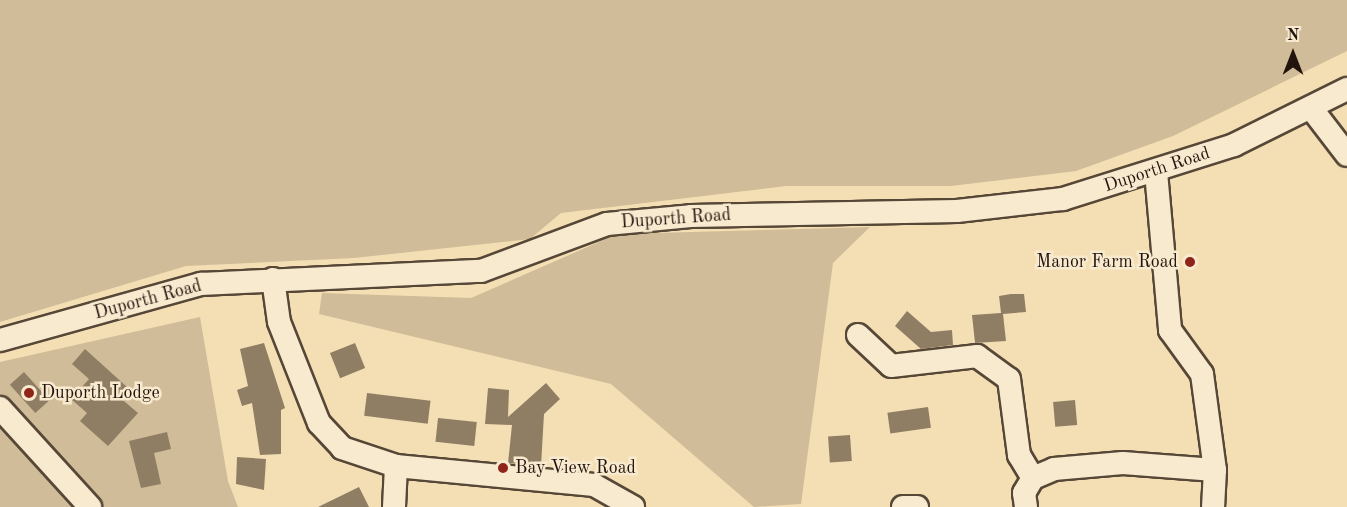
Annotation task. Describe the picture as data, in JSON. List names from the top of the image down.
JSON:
{
  "streets": {
    "street": ["Duporth Road"]
  },
  "places": ["Manor Farm Road", "Duporth Lodge", "Bay View Road"],
  "north": "top"
}
